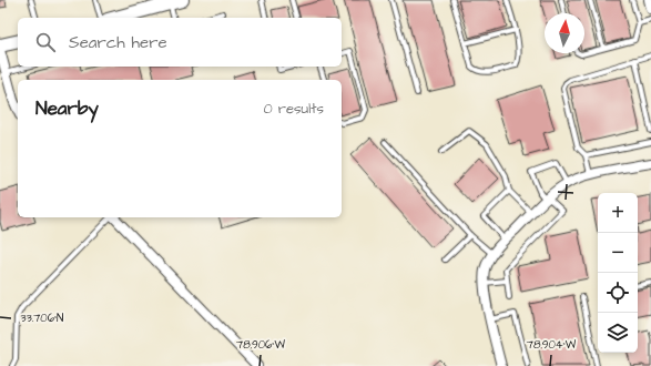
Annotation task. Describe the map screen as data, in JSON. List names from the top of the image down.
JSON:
{
  "north": "top",
  "page": {
    "search": "Search here",
    "heading": ["Nearby", "0 results"],
    "map_buttons": ["+", "−"]
  },
  "coordinates": ["33.706°N", "78.906°W", "78.904°W"]
}
